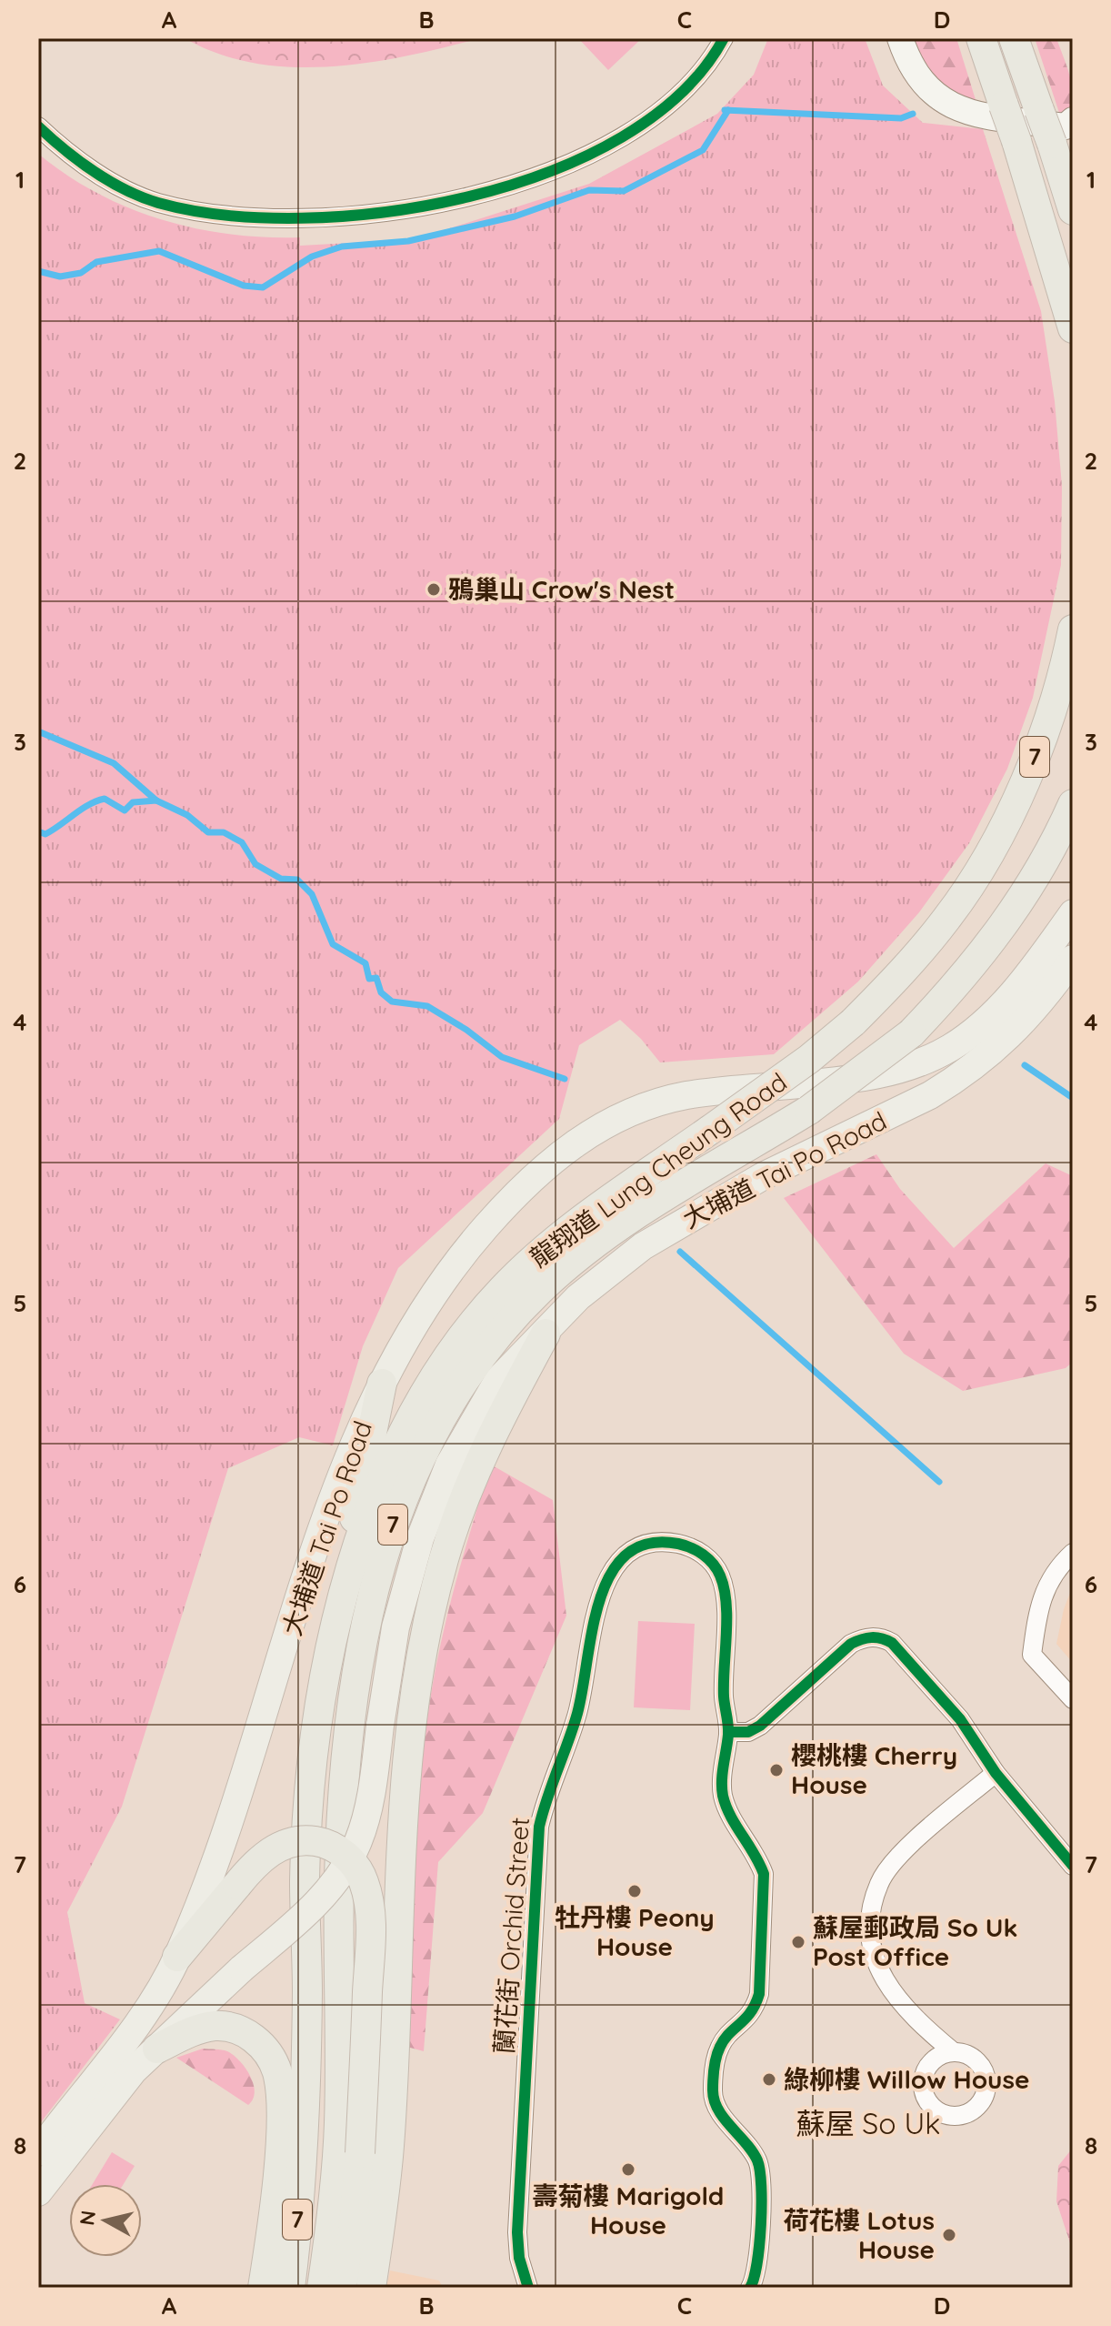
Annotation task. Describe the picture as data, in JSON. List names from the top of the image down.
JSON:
{
  "streets": {
    "highway": ["7", "龍翔道 Lung Cheung Road"],
    "main road": ["大埔道 Tai Po Road"],
    "street": ["蘭花街 Orchid Street"]
  },
  "districts": ["蘇屋 So Uk"],
  "places": [
    "鴉巢山 Crow's Nest",
    "櫻桃樓 Cherry House",
    "牡丹樓 Peony House",
    "蘇屋郵政局 So Uk Post Office",
    "綠柳樓 Willow House",
    "壽菊樓 Marigold House",
    "荷花樓 Lotus House"
  ],
  "north": "left",
  "grid": {
    "columns": [
      "A",
      "B",
      "C",
      "D"
    ],
    "rows": [
      "1",
      "2",
      "3",
      "4",
      "5",
      "6",
      "7",
      "8"
    ]
  }
}
